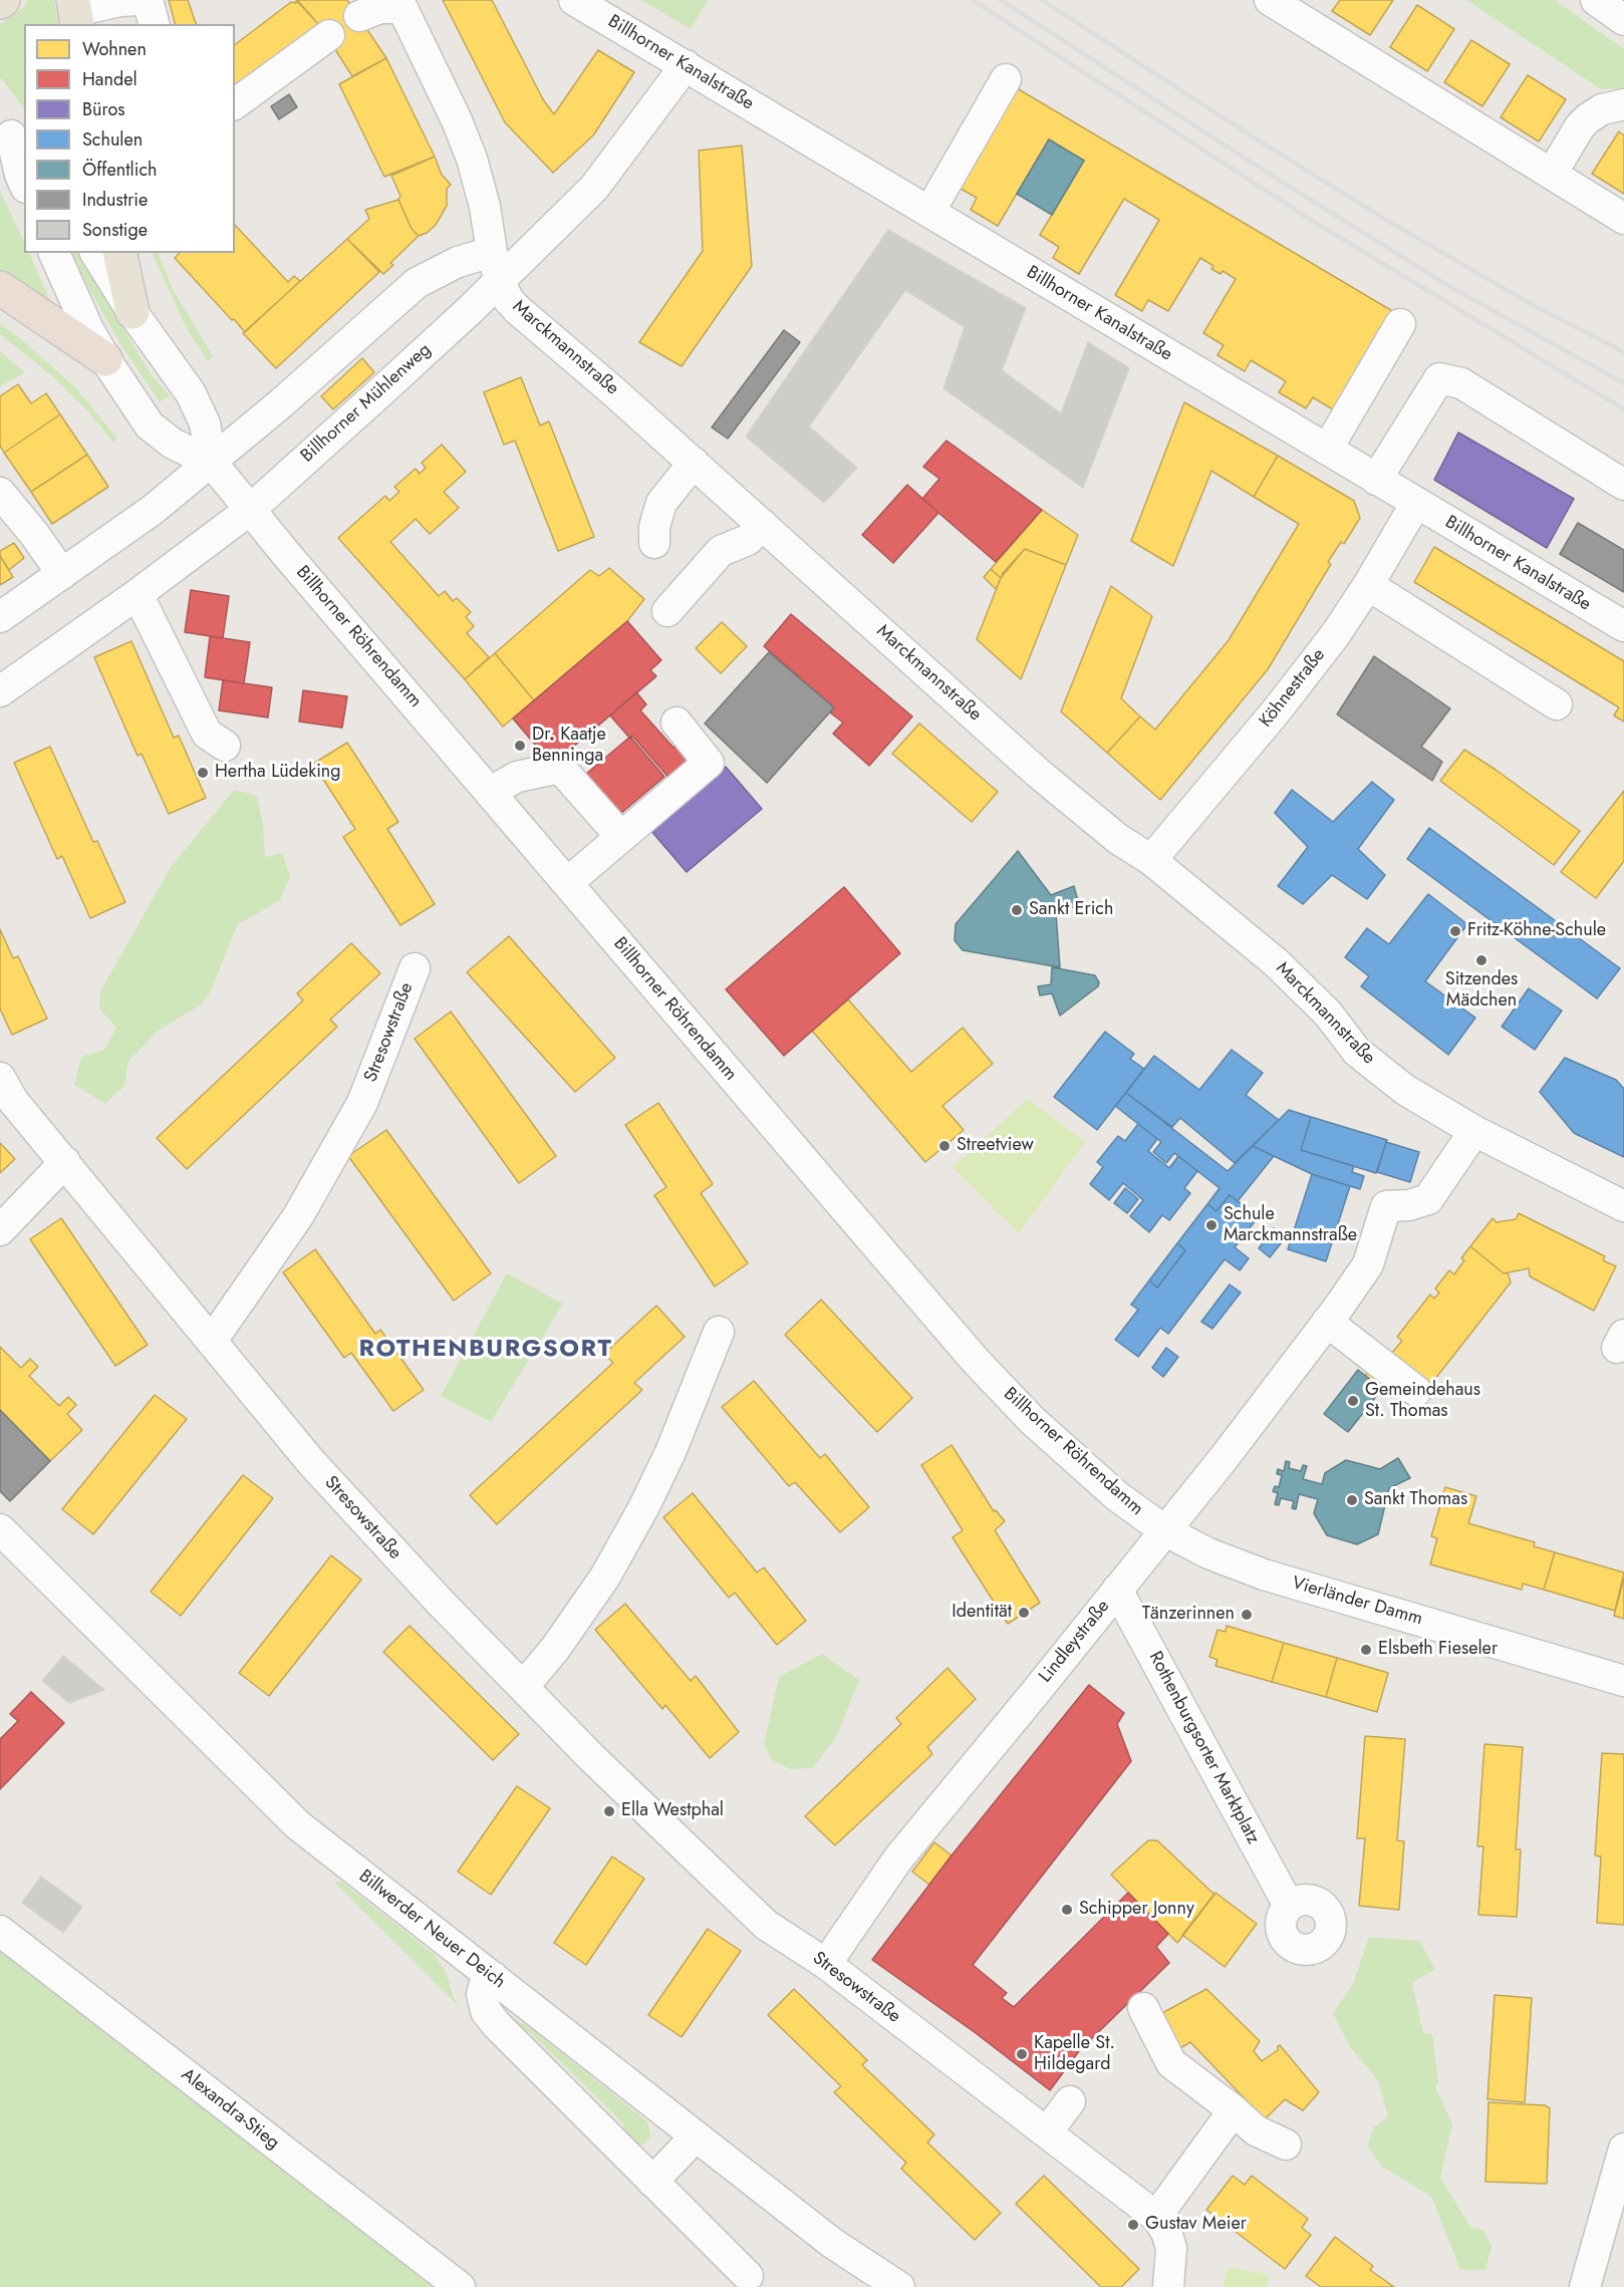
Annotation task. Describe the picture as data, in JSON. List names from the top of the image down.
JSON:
{
  "streets": {
    "street": [
      "Billhorner Kanalstraße",
      "Marckmannstraße",
      "Billhorner Mühlenweg",
      "Billhorner Röhrendamm",
      "Köhnestraße",
      "Stresowstraße",
      "Vierländer Damm",
      "Lindleystraße",
      "Rothenburgsorter Marktplatz",
      "Billwerder Neuer Deich",
      "Alexandra-Stieg"
    ]
  },
  "crossings": [
    ["Billhorner Kanalstraße", "Billhorner Mühlenweg"],
    ["Billhorner Kanalstraße", "Köhnestraße"],
    ["Marckmannstraße", "Billhorner Mühlenweg"],
    ["Marckmannstraße", "Köhnestraße"],
    ["Marckmannstraße", "Lindleystraße"],
    ["Billhorner Mühlenweg", "Billhorner Röhrendamm"],
    ["Billhorner Röhrendamm", "Vierländer Damm"],
    ["Billhorner Röhrendamm", "Lindleystraße"],
    ["Stresowstraße", "Lindleystraße"],
    ["Vierländer Damm", "Lindleystraße"],
    ["Lindleystraße", "Rothenburgsorter Marktplatz"]
  ],
  "districts": ["ROTHENBURGSORT"],
  "places": [
    "Dr. Kaatje Benninga",
    "Hertha Lüdeking",
    "Sankt Erich",
    "Fritz-Köhne-Schule",
    "Sitzendes Mädchen",
    "Streetview",
    "Schule Marckmannstraße",
    "Gemeindehaus St. Thomas",
    "Sankt Thomas",
    "Identität",
    "Tänzerinnen",
    "Elsbeth Fieseler",
    "Ella Westphal",
    "Schipper Jonny",
    "Kapelle St. Hildegard",
    "Gustav Meier"
  ],
  "legend": [
    "Wohnen",
    "Handel",
    "Büros",
    "Schulen",
    "Öffentlich",
    "Industrie",
    "Sonstige"
  ]
}
